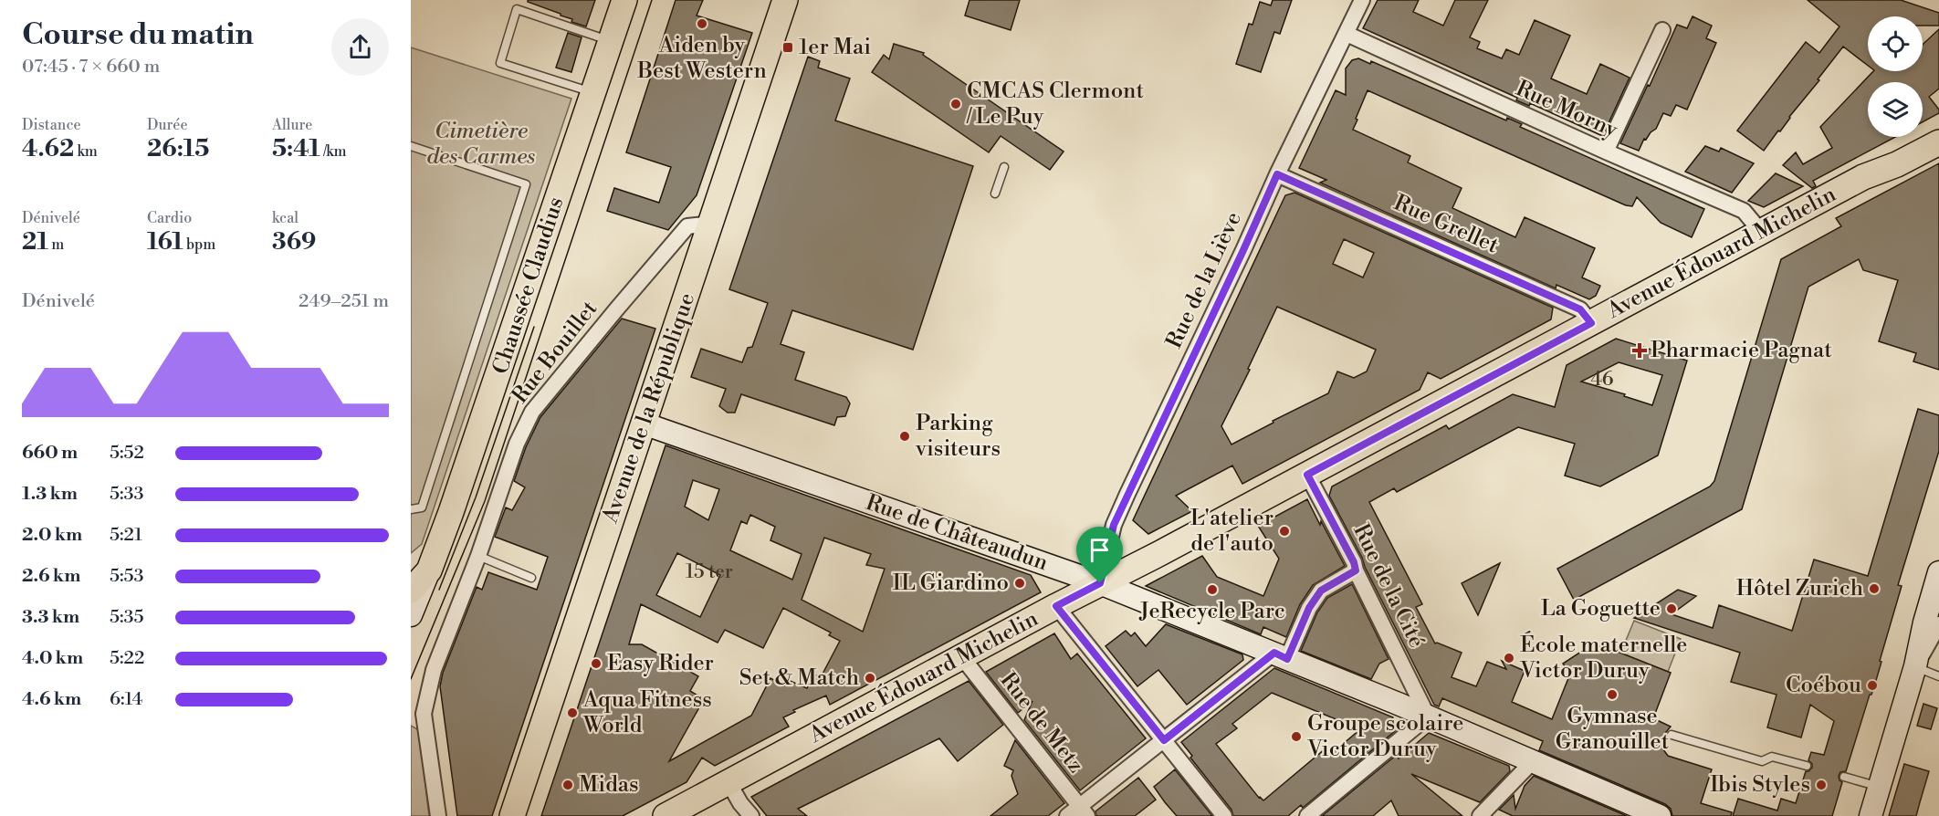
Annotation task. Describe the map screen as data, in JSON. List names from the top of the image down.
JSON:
{
  "streets": {
    "main road": ["Avenue Édouard Michelin", "Chaussée Claudius", "Avenue de la République"],
    "street": [
      "Rue Morny",
      "Rue Grellet",
      "Rue de la Liève",
      "Rue Bouillet",
      "Rue de Châteaudun",
      "Rue de la Cité",
      "Rue de Metz"
    ]
  },
  "crossings": [
    ["Rue Morny", "Avenue Édouard Michelin"],
    ["Rue Morny", "Rue de la Liève"],
    ["Rue Grellet", "Avenue Édouard Michelin"],
    ["Rue Grellet", "Rue de la Liève"],
    ["Avenue Édouard Michelin", "Rue de la Liève"],
    ["Avenue Édouard Michelin", "Rue de Châteaudun"],
    ["Avenue Édouard Michelin", "Rue de la Cité"],
    ["Avenue Édouard Michelin", "Rue de Metz"],
    ["Rue de la Liève", "Rue de Châteaudun"],
    ["Rue Bouillet", "Avenue de la République"],
    ["Avenue de la République", "Rue de Châteaudun"],
    ["Rue de Châteaudun", "Rue de la Cité"]
  ],
  "parks": ["Cimetière des Carmes"],
  "places": {
    "other": [
      "Aiden by Best Western",
      "CMCAS Clermont / Le Puy",
      "Parking visiteurs",
      "L'atelier de l'auto",
      "IL Giardino",
      "Hôtel Zurich",
      "JeRecycle Parc",
      "La Goguette",
      "École maternelle Victor Duruy",
      "Easy Rider",
      "Set & Match",
      "Coébou",
      "Gymnase Granouillet",
      "Aqua Fitness World",
      "Groupe scolaire Victor Duruy",
      "Midas",
      "Ibis Styles"
    ],
    "transit": ["1er Mai"],
    "health": ["Pharmacie Pagnat"]
  },
  "house_numbers": ["46", "15 ter"],
  "page": {
    "heading": ["Course du matin", "07:45 · 7 × 660 m"],
    "stats": [
      ["Distance", "4.62 km"],
      ["Durée", "26:15"],
      ["Allure", "5:41 /km"],
      ["Dénivelé", "21 m"],
      ["Cardio", "161 bpm"],
      ["kcal", "369"]
    ],
    "chart": ["Dénivelé", "249–251 m"],
    "list": [
      {
        "name": "660 m",
        "note": "5:52"
      },
      {
        "name": "1.3 km",
        "note": "5:33"
      },
      {
        "name": "2.0 km",
        "note": "5:21"
      },
      {
        "name": "2.6 km",
        "note": "5:53"
      },
      {
        "name": "3.3 km",
        "note": "5:35"
      },
      {
        "name": "4.0 km",
        "note": "5:22"
      },
      {
        "name": "4.6 km",
        "note": "6:14"
      }
    ]
  }
}
